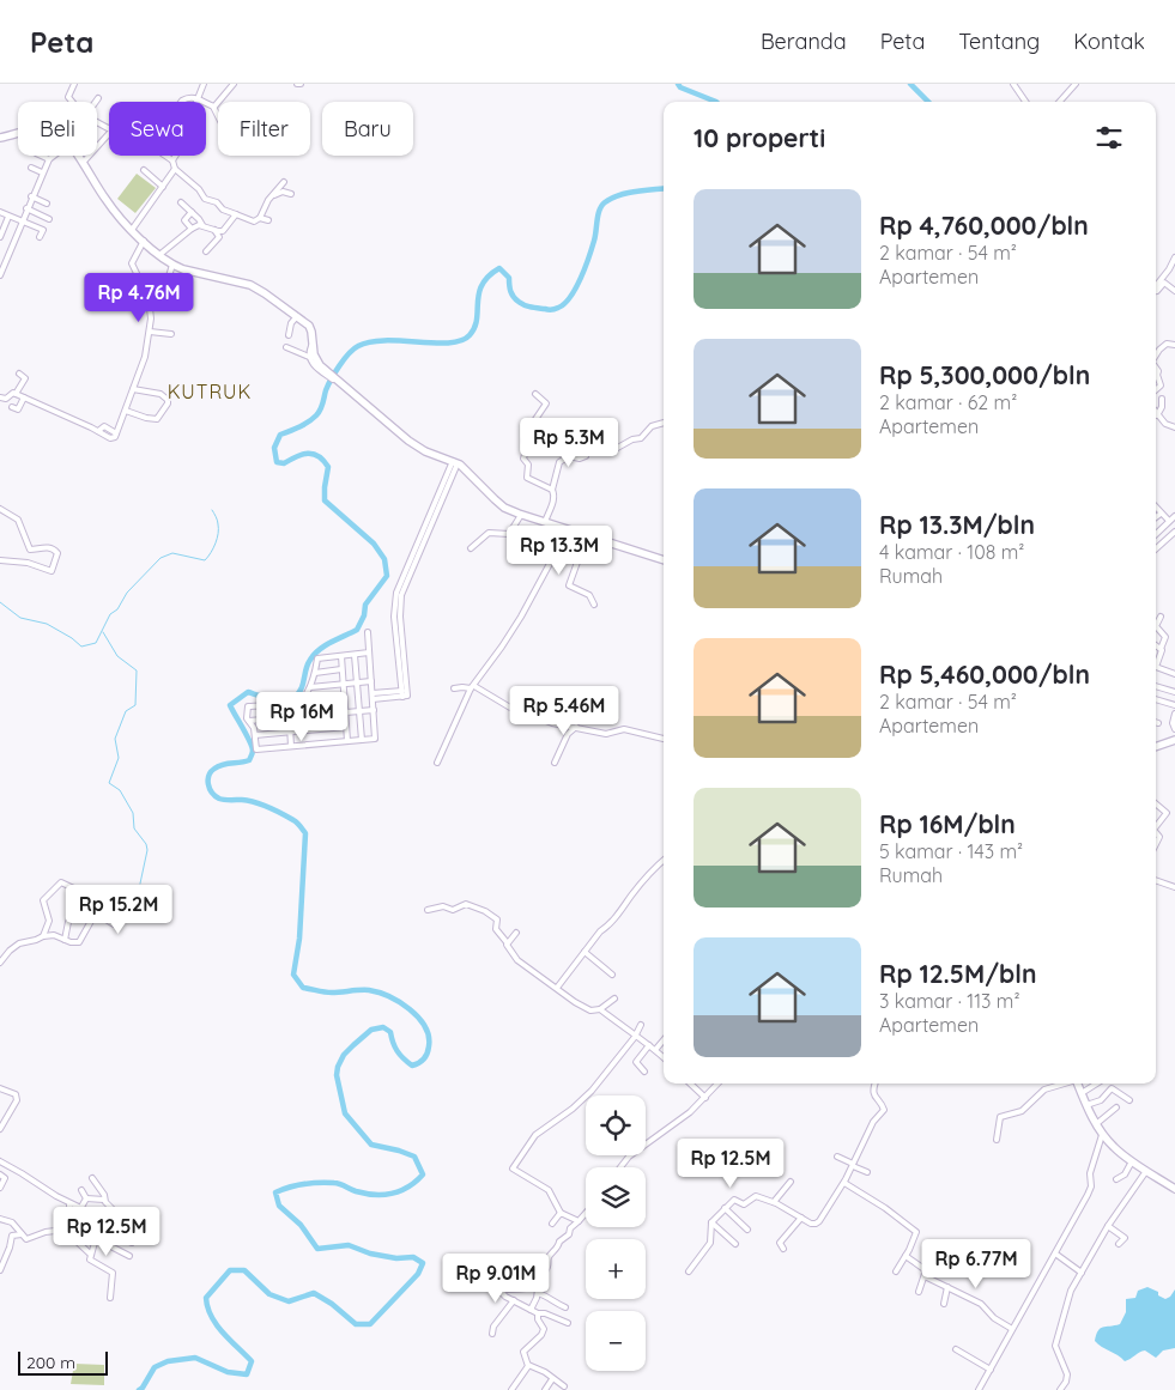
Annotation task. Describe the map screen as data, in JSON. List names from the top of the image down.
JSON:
{
  "districts": ["KUTRUK"],
  "scale_bar": "200 m",
  "page": {
    "header": "Peta",
    "nav": [
      "Beranda",
      "Peta",
      "Tentang",
      "Kontak"
    ],
    "chip": [
      "Beli",
      "Sewa",
      "Filter",
      "Baru"
    ],
    "heading": "10 properti",
    "list": [
      {
        "name": "Rp 4,760,000/bln",
        "note": "2 kamar · 54 m² · Apartemen"
      },
      {
        "name": "Rp 5,300,000/bln",
        "note": "2 kamar · 62 m² · Apartemen"
      },
      {
        "name": "Rp 13.3M/bln",
        "note": "4 kamar · 108 m² · Rumah"
      },
      {
        "name": "Rp 5,460,000/bln",
        "note": "2 kamar · 54 m² · Apartemen"
      },
      {
        "name": "Rp 16M/bln",
        "note": "5 kamar · 143 m² · Rumah"
      },
      {
        "name": "Rp 12.5M/bln",
        "note": "3 kamar · 113 m² · Apartemen"
      }
    ],
    "price": [
      "Rp 4.76M",
      "Rp 5.3M",
      "Rp 13.3M",
      "Rp 5.46M",
      "Rp 16M",
      "Rp 15.2M",
      "Rp 12.5M",
      "Rp 12.5M",
      "Rp 6.77M",
      "Rp 9.01M"
    ],
    "map_buttons": ["+", "−"],
    "scale": "200 m"
  }
}
